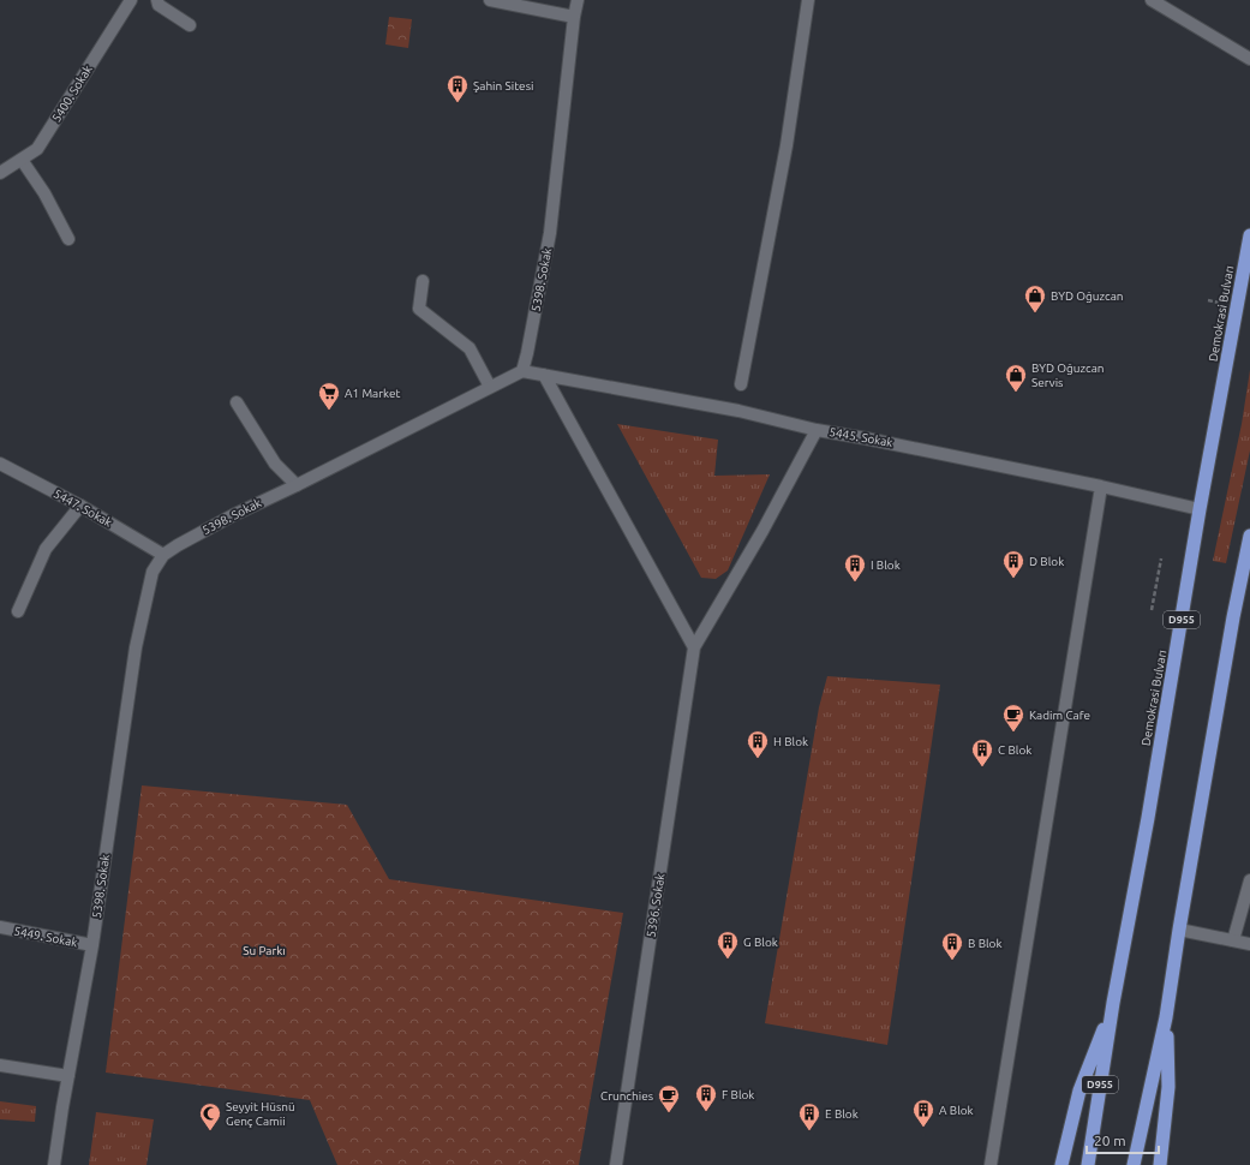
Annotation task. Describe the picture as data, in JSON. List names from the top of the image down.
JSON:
{
  "streets": {
    "highway": ["Demokrasi Bulvarı", "D955"],
    "street": [
      "5400. Sokak",
      "5398. Sokak",
      "5445. Sokak",
      "5447. Sokak",
      "5396. Sokak",
      "5449. Sokak"
    ]
  },
  "crossings": [
    ["5398. Sokak", "5445. Sokak"],
    ["5398. Sokak", "5447. Sokak"],
    ["5398. Sokak", "5449. Sokak"],
    ["Demokrasi Bulvarı", "5445. Sokak"]
  ],
  "parks": ["Su Parkı"],
  "places": {
    "building": [
      "Şahin Sitesi",
      "D Blok",
      "I Blok",
      "H Blok",
      "C Blok",
      "G Blok",
      "B Blok",
      "F Blok",
      "A Blok",
      "E Blok"
    ],
    "shop": ["BYD Oğuzcan", "BYD Oğuzcan Servis"],
    "supermarket": ["A1 Market"],
    "cafe": ["Kadim Cafe", "Crunchies"],
    "mosque": ["Seyyit Hüsnü Genç Camii"]
  },
  "scale_bar": "20 m"
}
